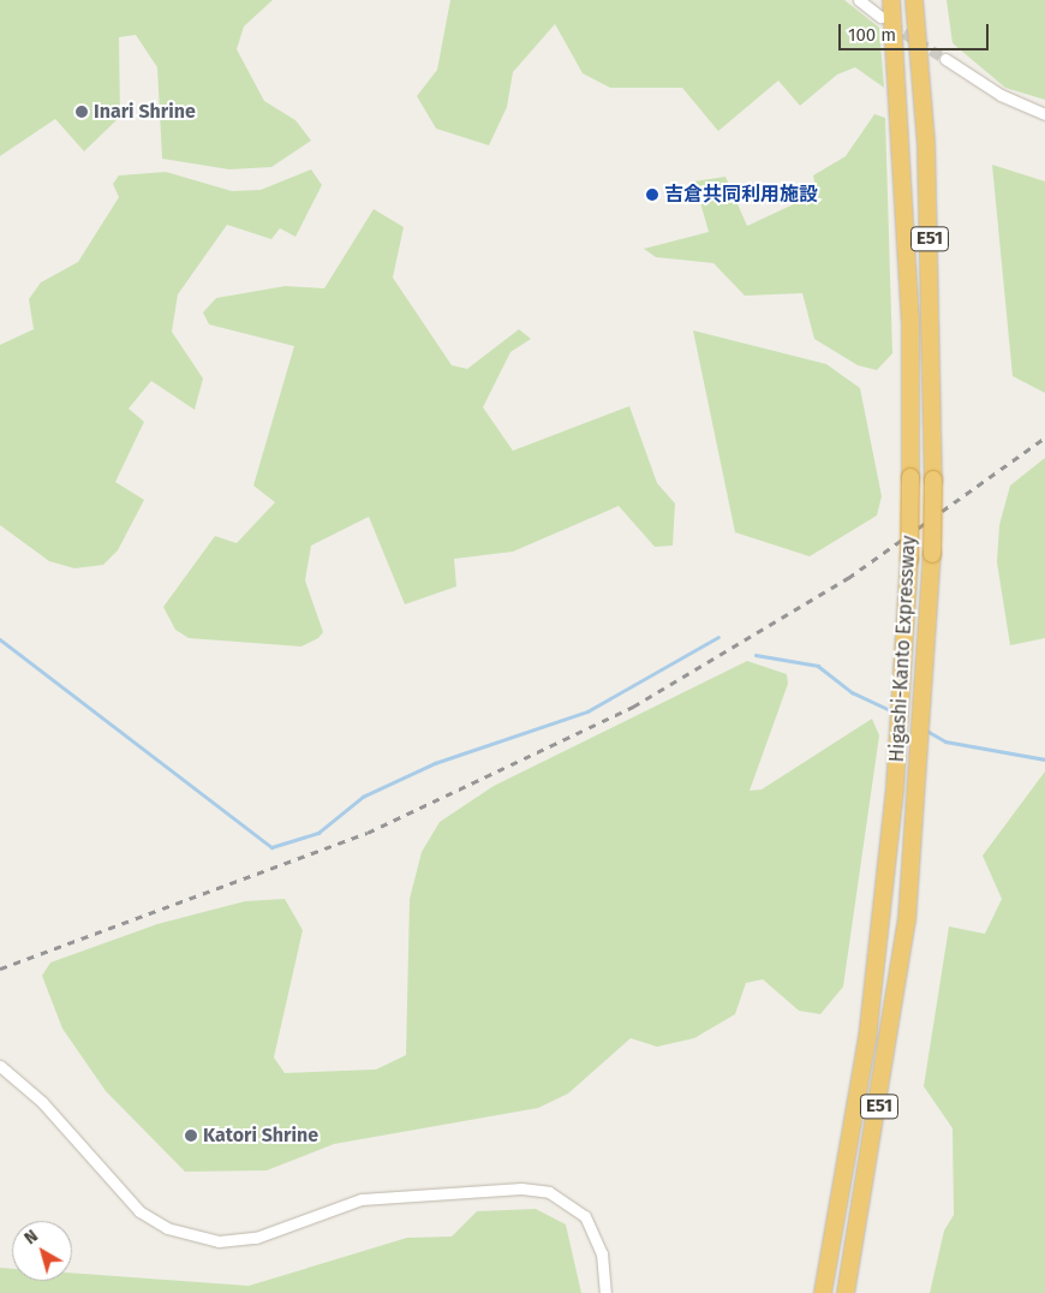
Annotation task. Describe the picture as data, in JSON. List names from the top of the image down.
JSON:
{
  "streets": {
    "highway": ["E51", "Higashi-Kanto Expressway"]
  },
  "places": ["Inari Shrine", "吉倉共同利用施設", "Katori Shrine"],
  "scale_bar": "100 m",
  "north": "top left"
}
